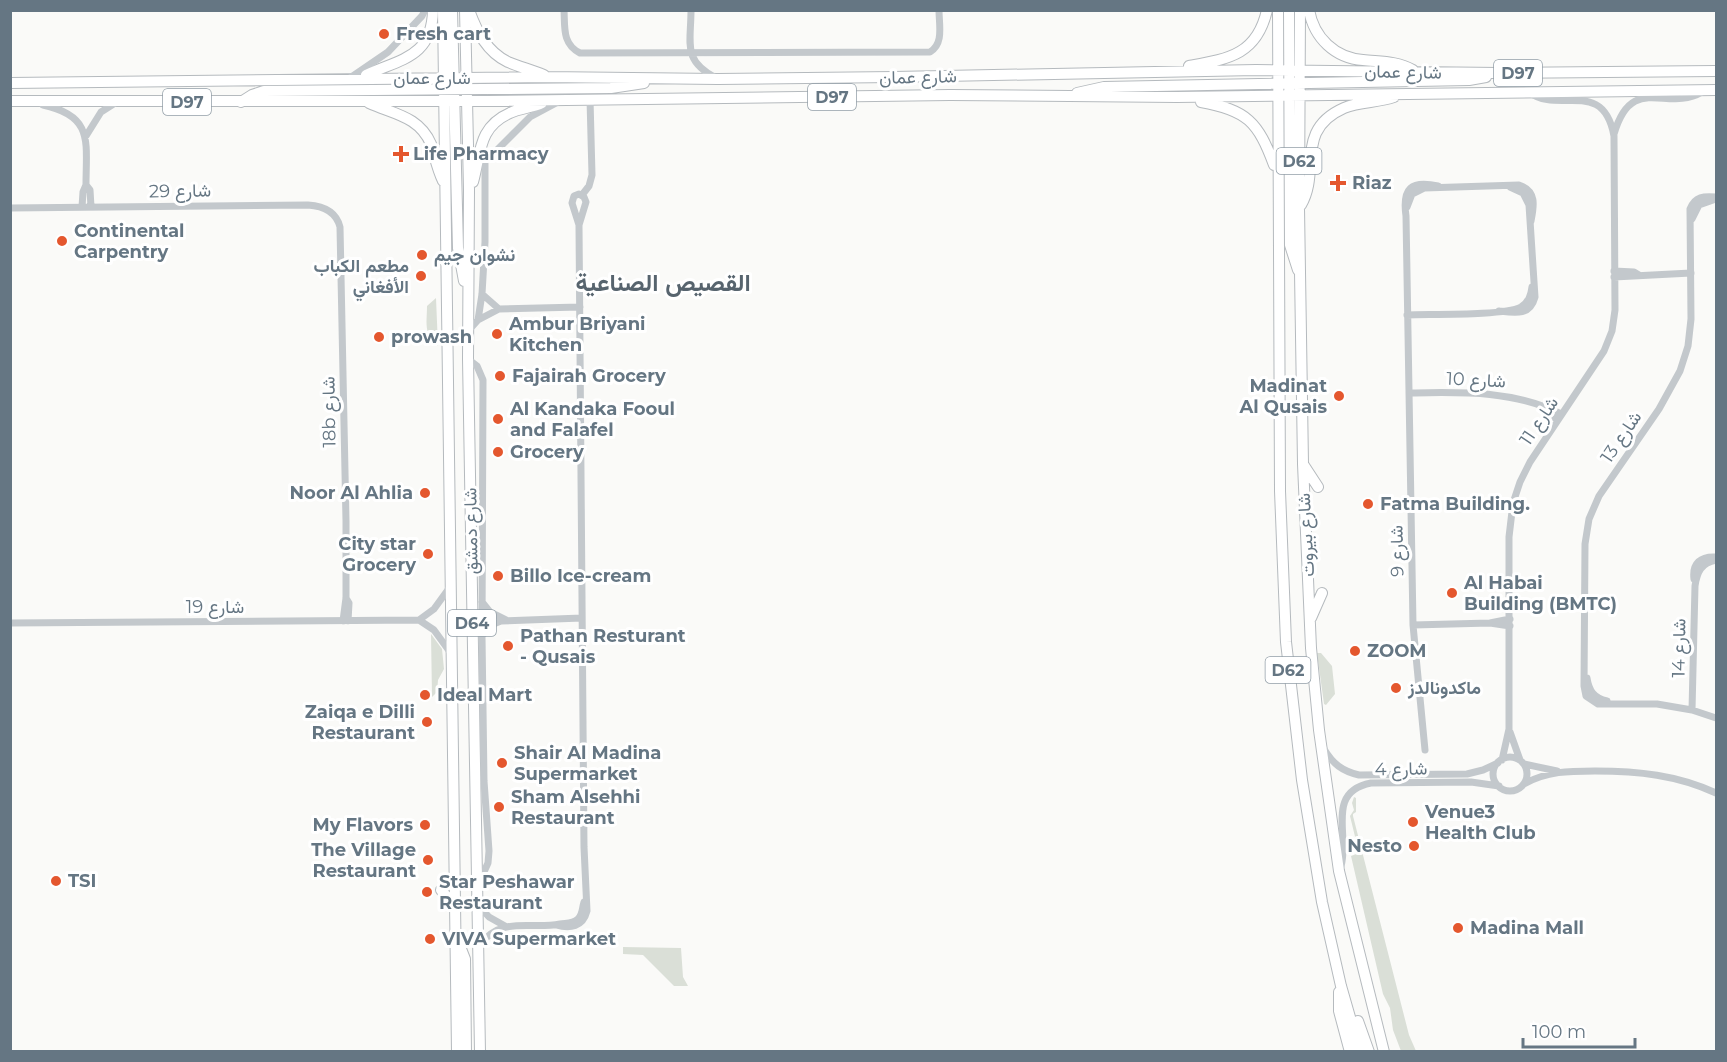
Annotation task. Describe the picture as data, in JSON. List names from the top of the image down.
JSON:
{
  "streets": {
    "main road": [
      "شارع عمان",
      "D97",
      "D62",
      "شارع دمشق",
      "شارع بيروت",
      "D64"
    ],
    "street": [
      "شارع 29",
      "شارع 10",
      "18b شارع",
      "شارع 11",
      "شارع 13",
      "شارع 9",
      "شارع 19",
      "شارع 14",
      "شارع 4"
    ]
  },
  "crossings": [
    ["شارع عمان", "شارع 11"],
    ["شارع عمان", "شارع دمشق"],
    ["شارع عمان", "شارع بيروت"],
    ["شارع 29", "18b شارع"],
    ["شارع 10", "شارع 11"],
    ["شارع 10", "شارع 9"],
    ["18b شارع", "شارع 19"],
    ["شارع 11", "شارع 4"],
    ["شارع 13", "شارع 14"],
    ["شارع بيروت", "شارع 4"]
  ],
  "districts": ["القصيص الصناعية"],
  "places": {
    "other": [
      "Fresh cart",
      "Continental Carpentry",
      "نشوان جيم",
      "مطعم الكباب الأفغاني",
      "Ambur Briyani Kitchen",
      "prowash",
      "Fajairah Grocery",
      "Madinat Al Qusais",
      "Al Kandaka Fooul and Falafel",
      "Grocery",
      "Noor Al Ahlia",
      "Fatma Building.",
      "City star Grocery",
      "Billo Ice-cream",
      "Al Habai Building (BMTC)",
      "Pathan Resturant - Qusais",
      "ZOOM",
      "ماكدونالدز",
      "Ideal Mart",
      "Zaiqa e Dilli Restaurant",
      "Shair Al Madina Supermarket",
      "Sham Alsehhi Restaurant",
      "Venue3 Health Club",
      "My Flavors",
      "Nesto",
      "The Village Restaurant",
      "TSI",
      "Star Peshawar Restaurant",
      "Madina Mall",
      "VIVA Supermarket"
    ],
    "health": ["Life Pharmacy", "Riaz"]
  },
  "scale_bar": "100 m"
}
